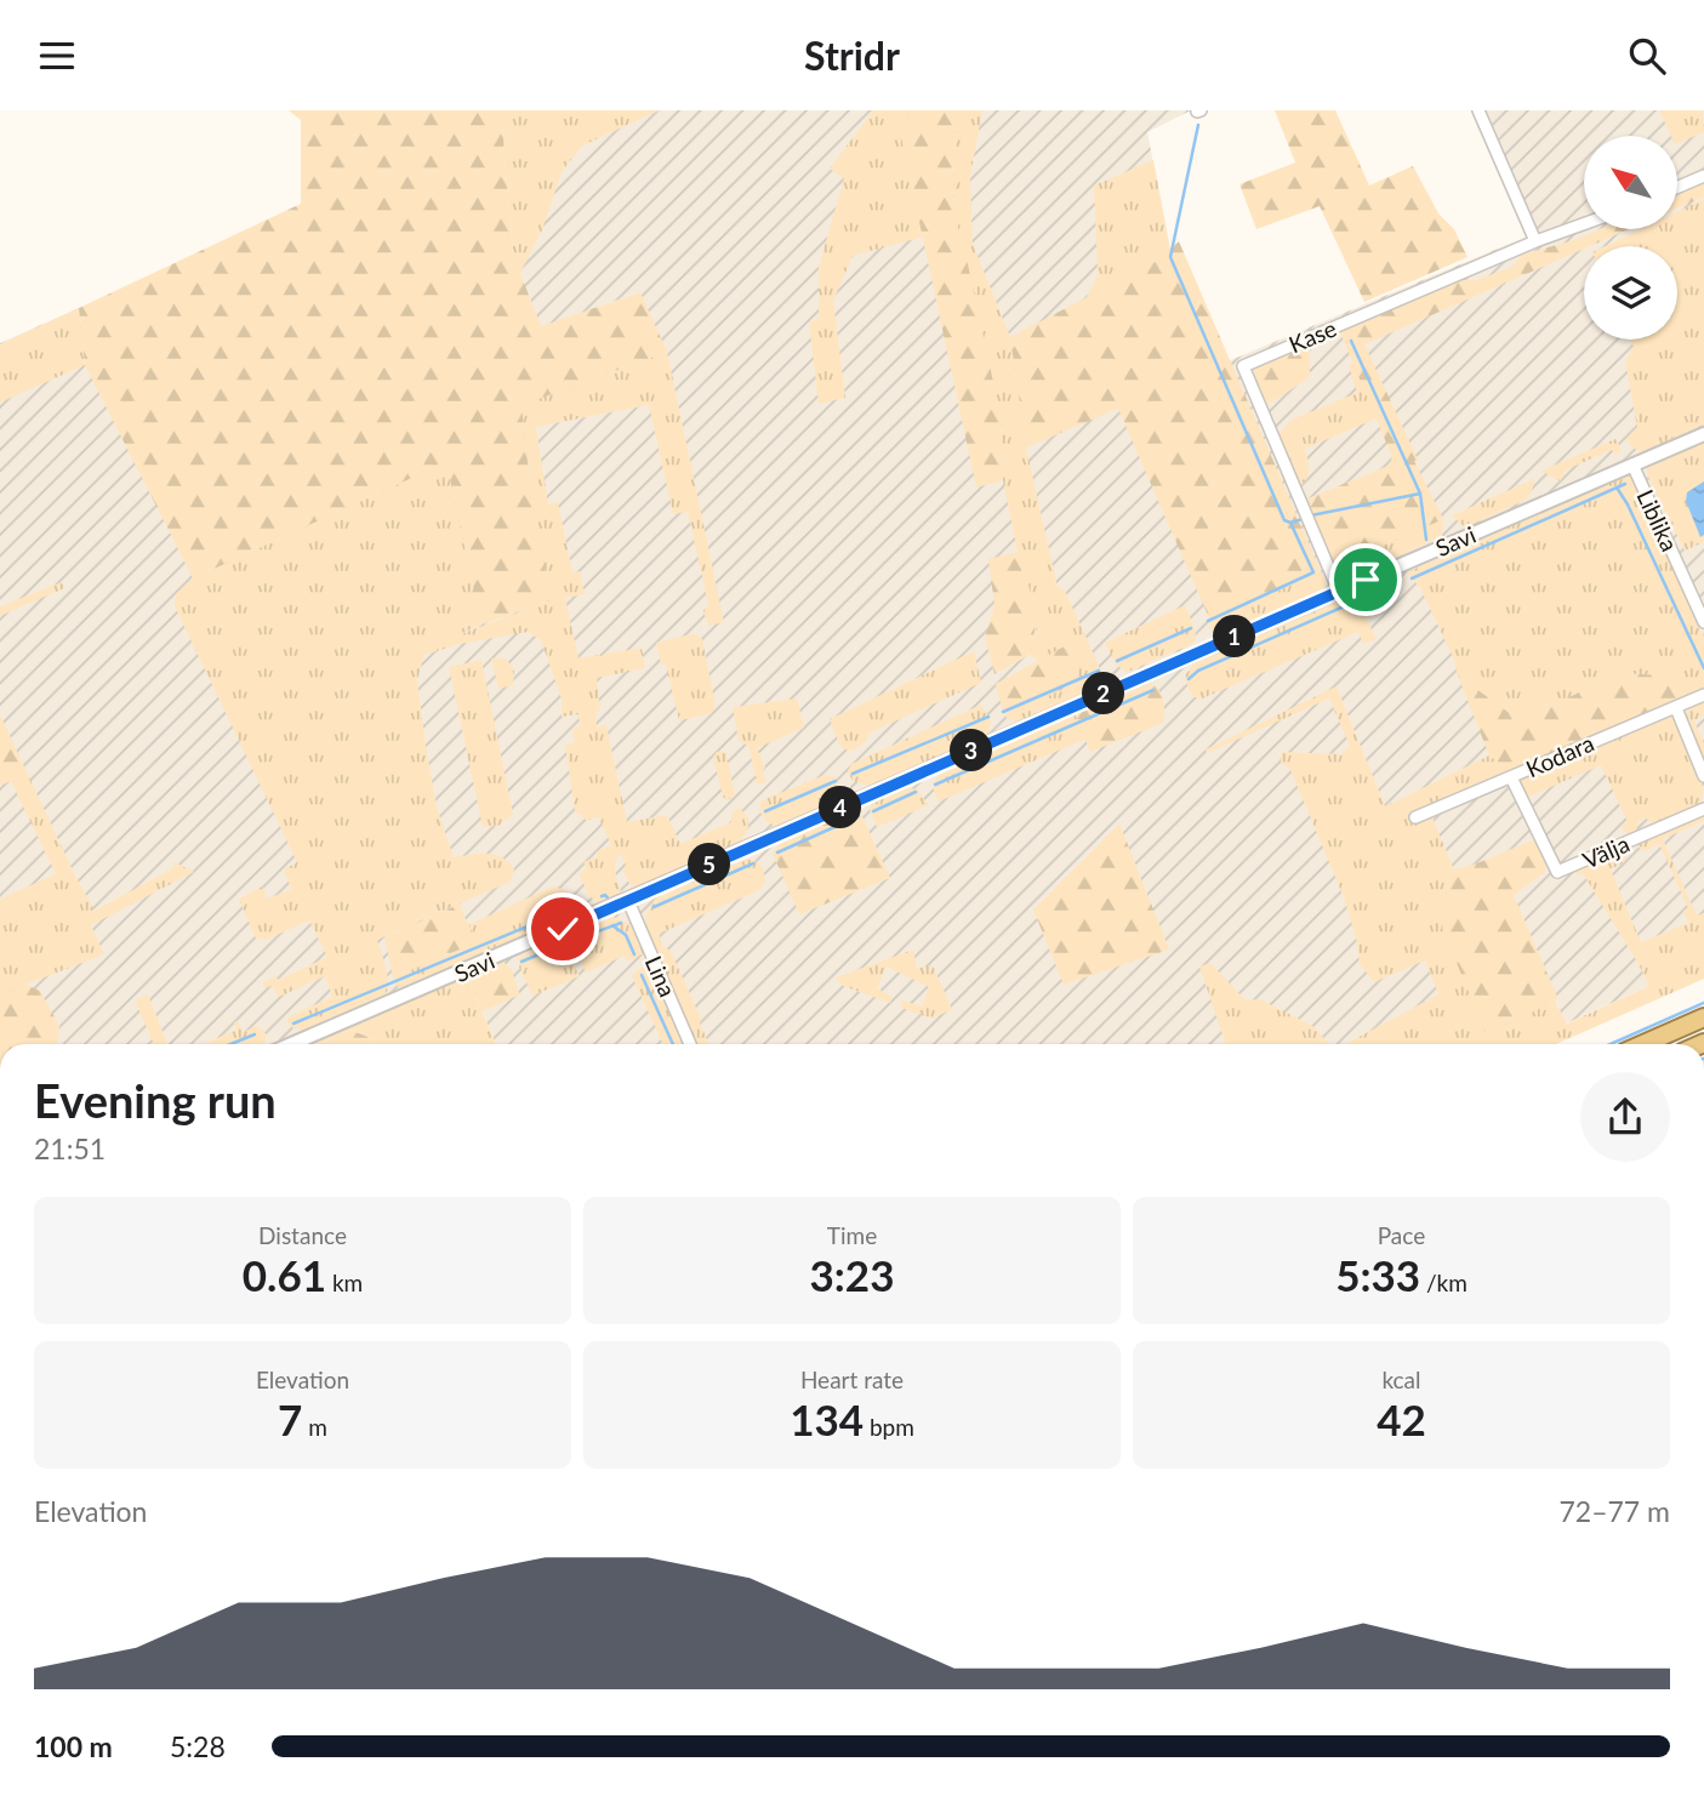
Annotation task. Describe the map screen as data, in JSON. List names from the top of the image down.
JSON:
{
  "streets": {
    "street": [
      "Kase",
      "Liblika",
      "Savi",
      "Kodara",
      "Välja",
      "Lina"
    ]
  },
  "crossings": [
    ["Kase", "Savi"],
    ["Liblika", "Savi"],
    ["Savi", "Lina"],
    ["Kodara", "Välja"]
  ],
  "north": "top left",
  "page": {
    "header": "Stridr",
    "pins": [
      "1",
      "2",
      "3",
      "4",
      "5"
    ],
    "heading": ["Evening run", "21:51"],
    "stats": [
      ["Distance", "0.61 km"],
      ["Time", "3:23"],
      ["Pace", "5:33 /km"],
      ["Elevation", "7 m"],
      ["Heart rate", "134 bpm"],
      ["kcal", "42"]
    ],
    "chart": ["Elevation", "72–77 m"],
    "list": [
      {
        "name": "100 m",
        "note": "5:28"
      }
    ]
  }
}
